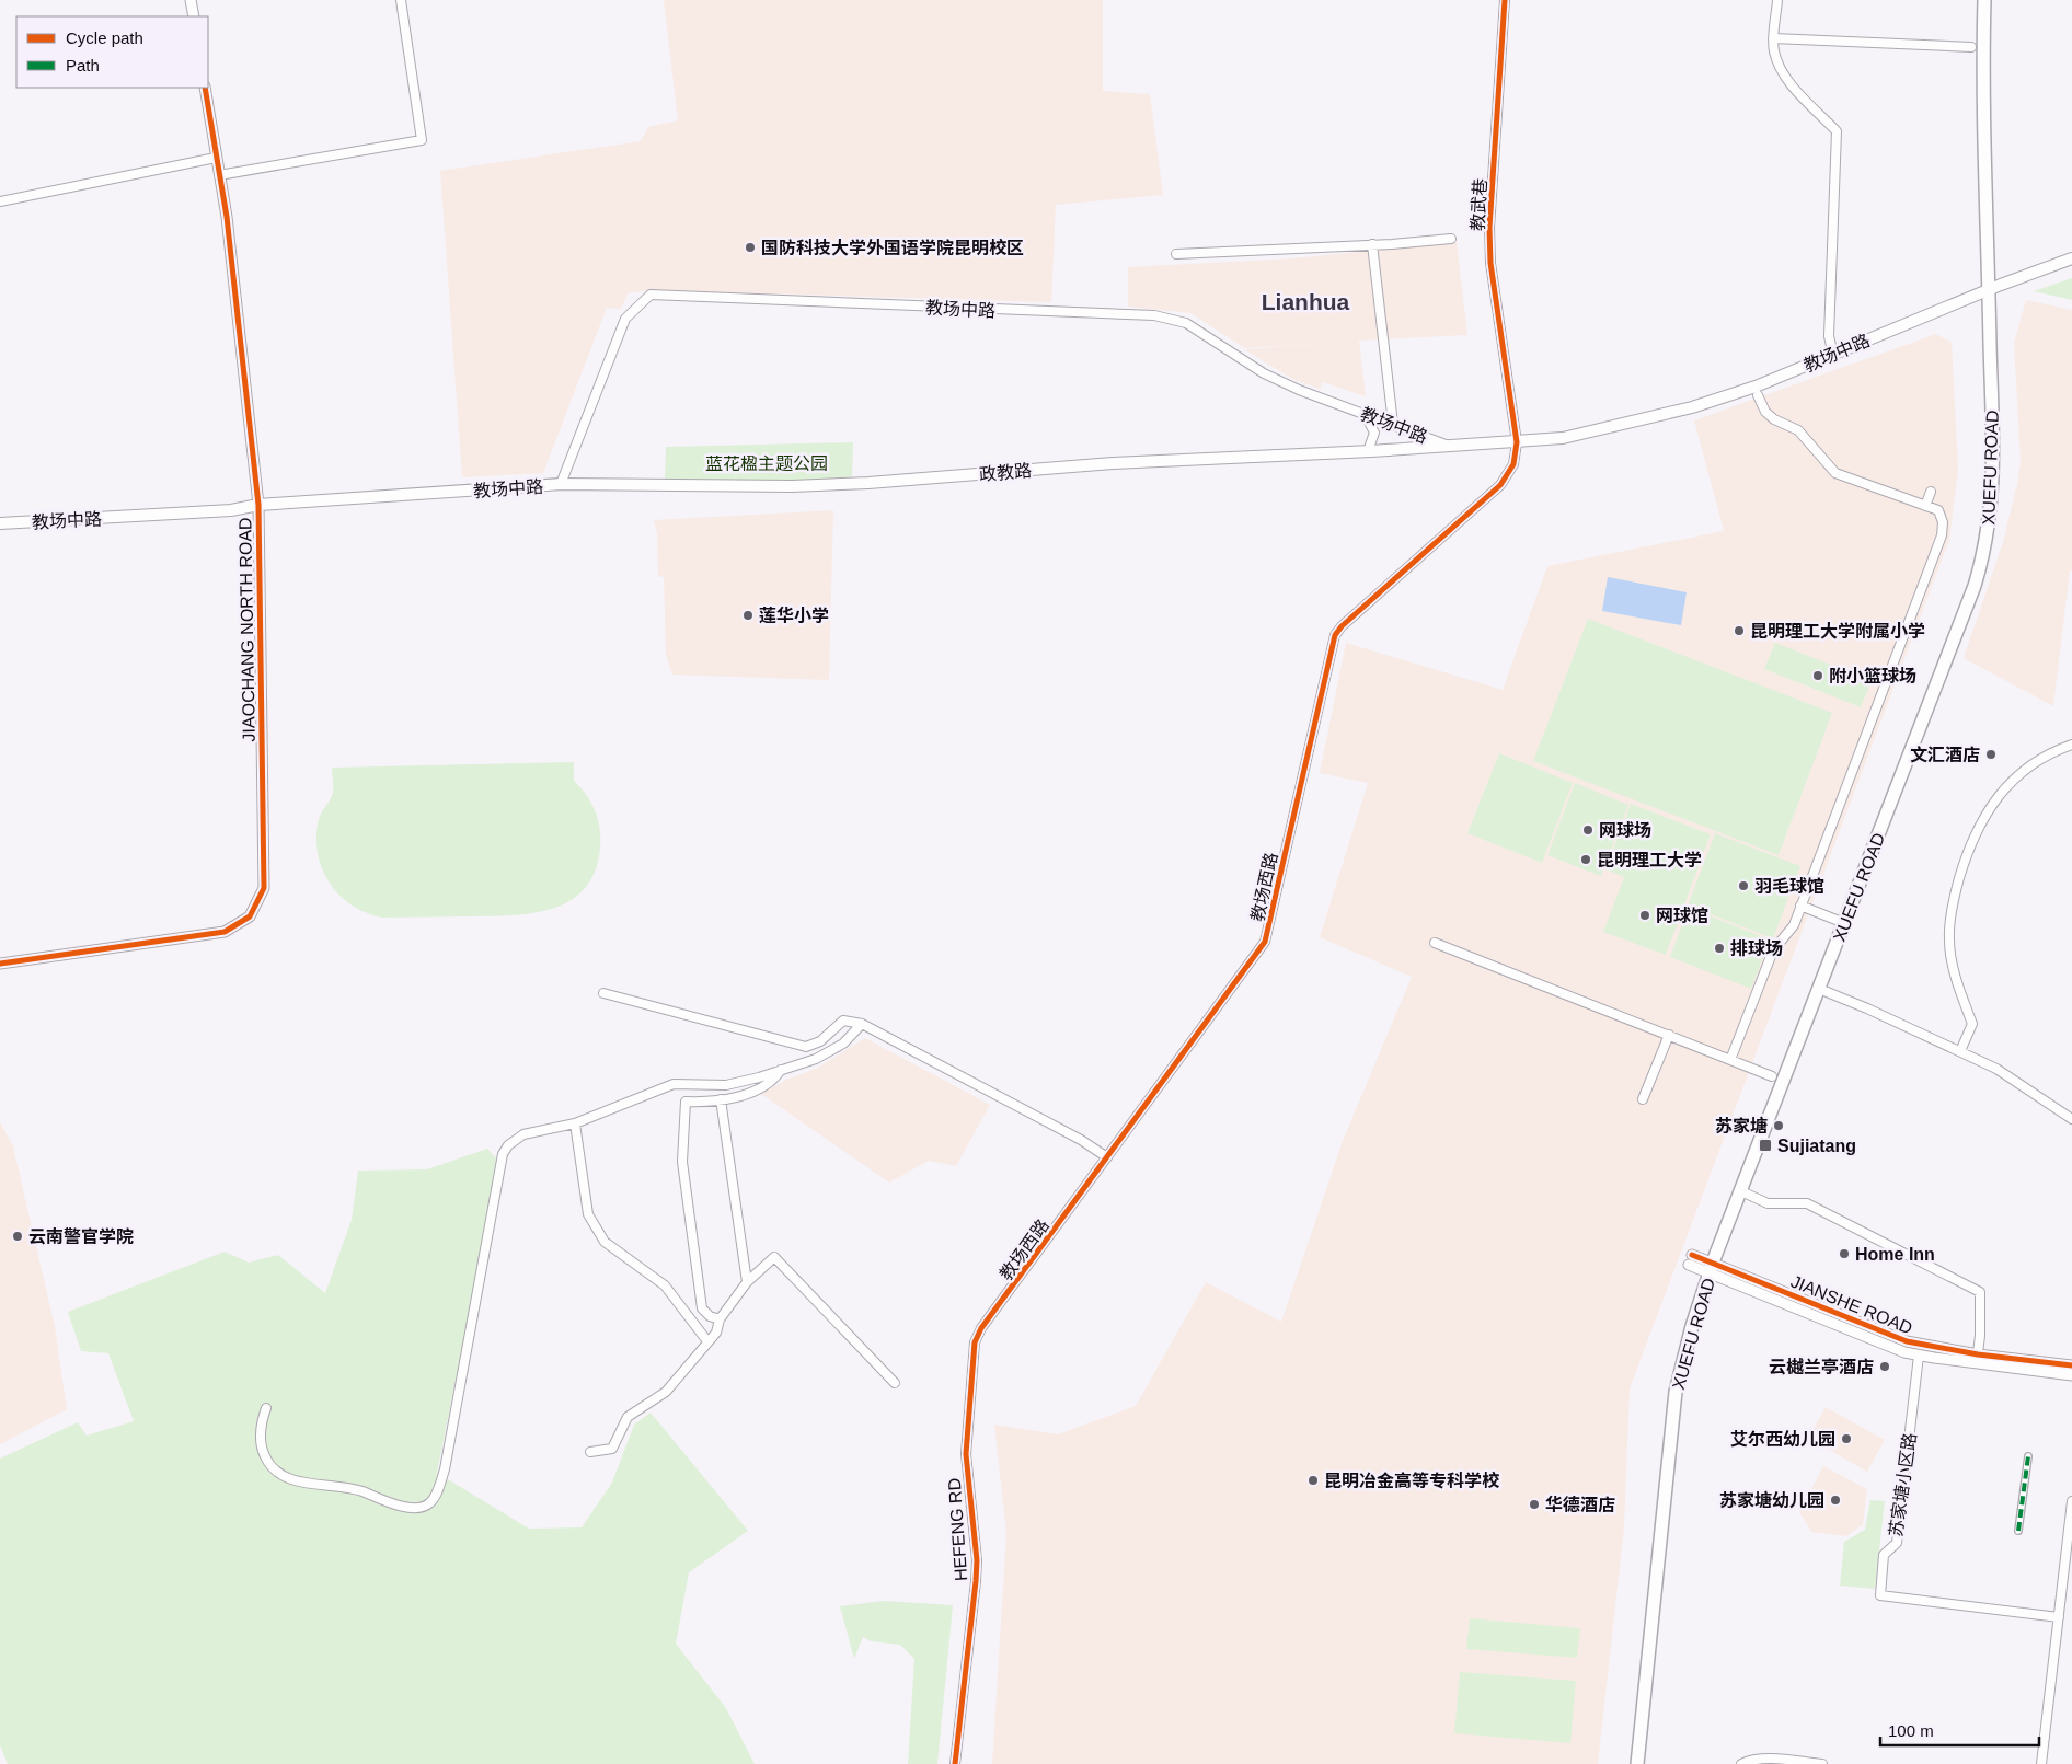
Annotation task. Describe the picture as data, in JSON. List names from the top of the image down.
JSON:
{
  "streets": {
    "main road": ["教场中路", "XUEFU ROAD", "政教路"],
    "street": [
      "教武巷",
      "JIAOCHANG NORTH ROAD",
      "教场西路",
      "JIANSHE ROAD",
      "苏家塘小区路",
      "HEFENG RD"
    ]
  },
  "crossings": [
    ["教武巷", "教场中路"],
    ["教武巷", "教场西路"],
    ["教场中路", "XUEFU ROAD"],
    ["教场中路", "政教路"],
    ["教场中路", "JIAOCHANG NORTH ROAD"],
    ["教场中路", "教场西路"],
    ["XUEFU ROAD", "JIANSHE ROAD"],
    ["教场西路", "HEFENG RD"],
    ["JIANSHE ROAD", "苏家塘小区路"]
  ],
  "districts": ["Lianhua"],
  "parks": ["蓝花楹主题公园"],
  "places": {
    "other": [
      "国防科技大学外国语学院昆明校区",
      "莲华小学",
      "昆明理工大学附属小学",
      "附小篮球场",
      "文汇酒店",
      "网球场",
      "昆明理工大学",
      "羽毛球馆",
      "网球馆",
      "排球场",
      "苏家塘",
      "云南警官学院",
      "Home Inn",
      "云樾兰亭酒店",
      "艾尔西幼儿园",
      "昆明冶金高等专科学校",
      "苏家塘幼儿园",
      "华德酒店"
    ],
    "transit": ["Sujiatang"]
  },
  "legend": ["Cycle path", "Path"],
  "scale_bar": "100 m"
}
